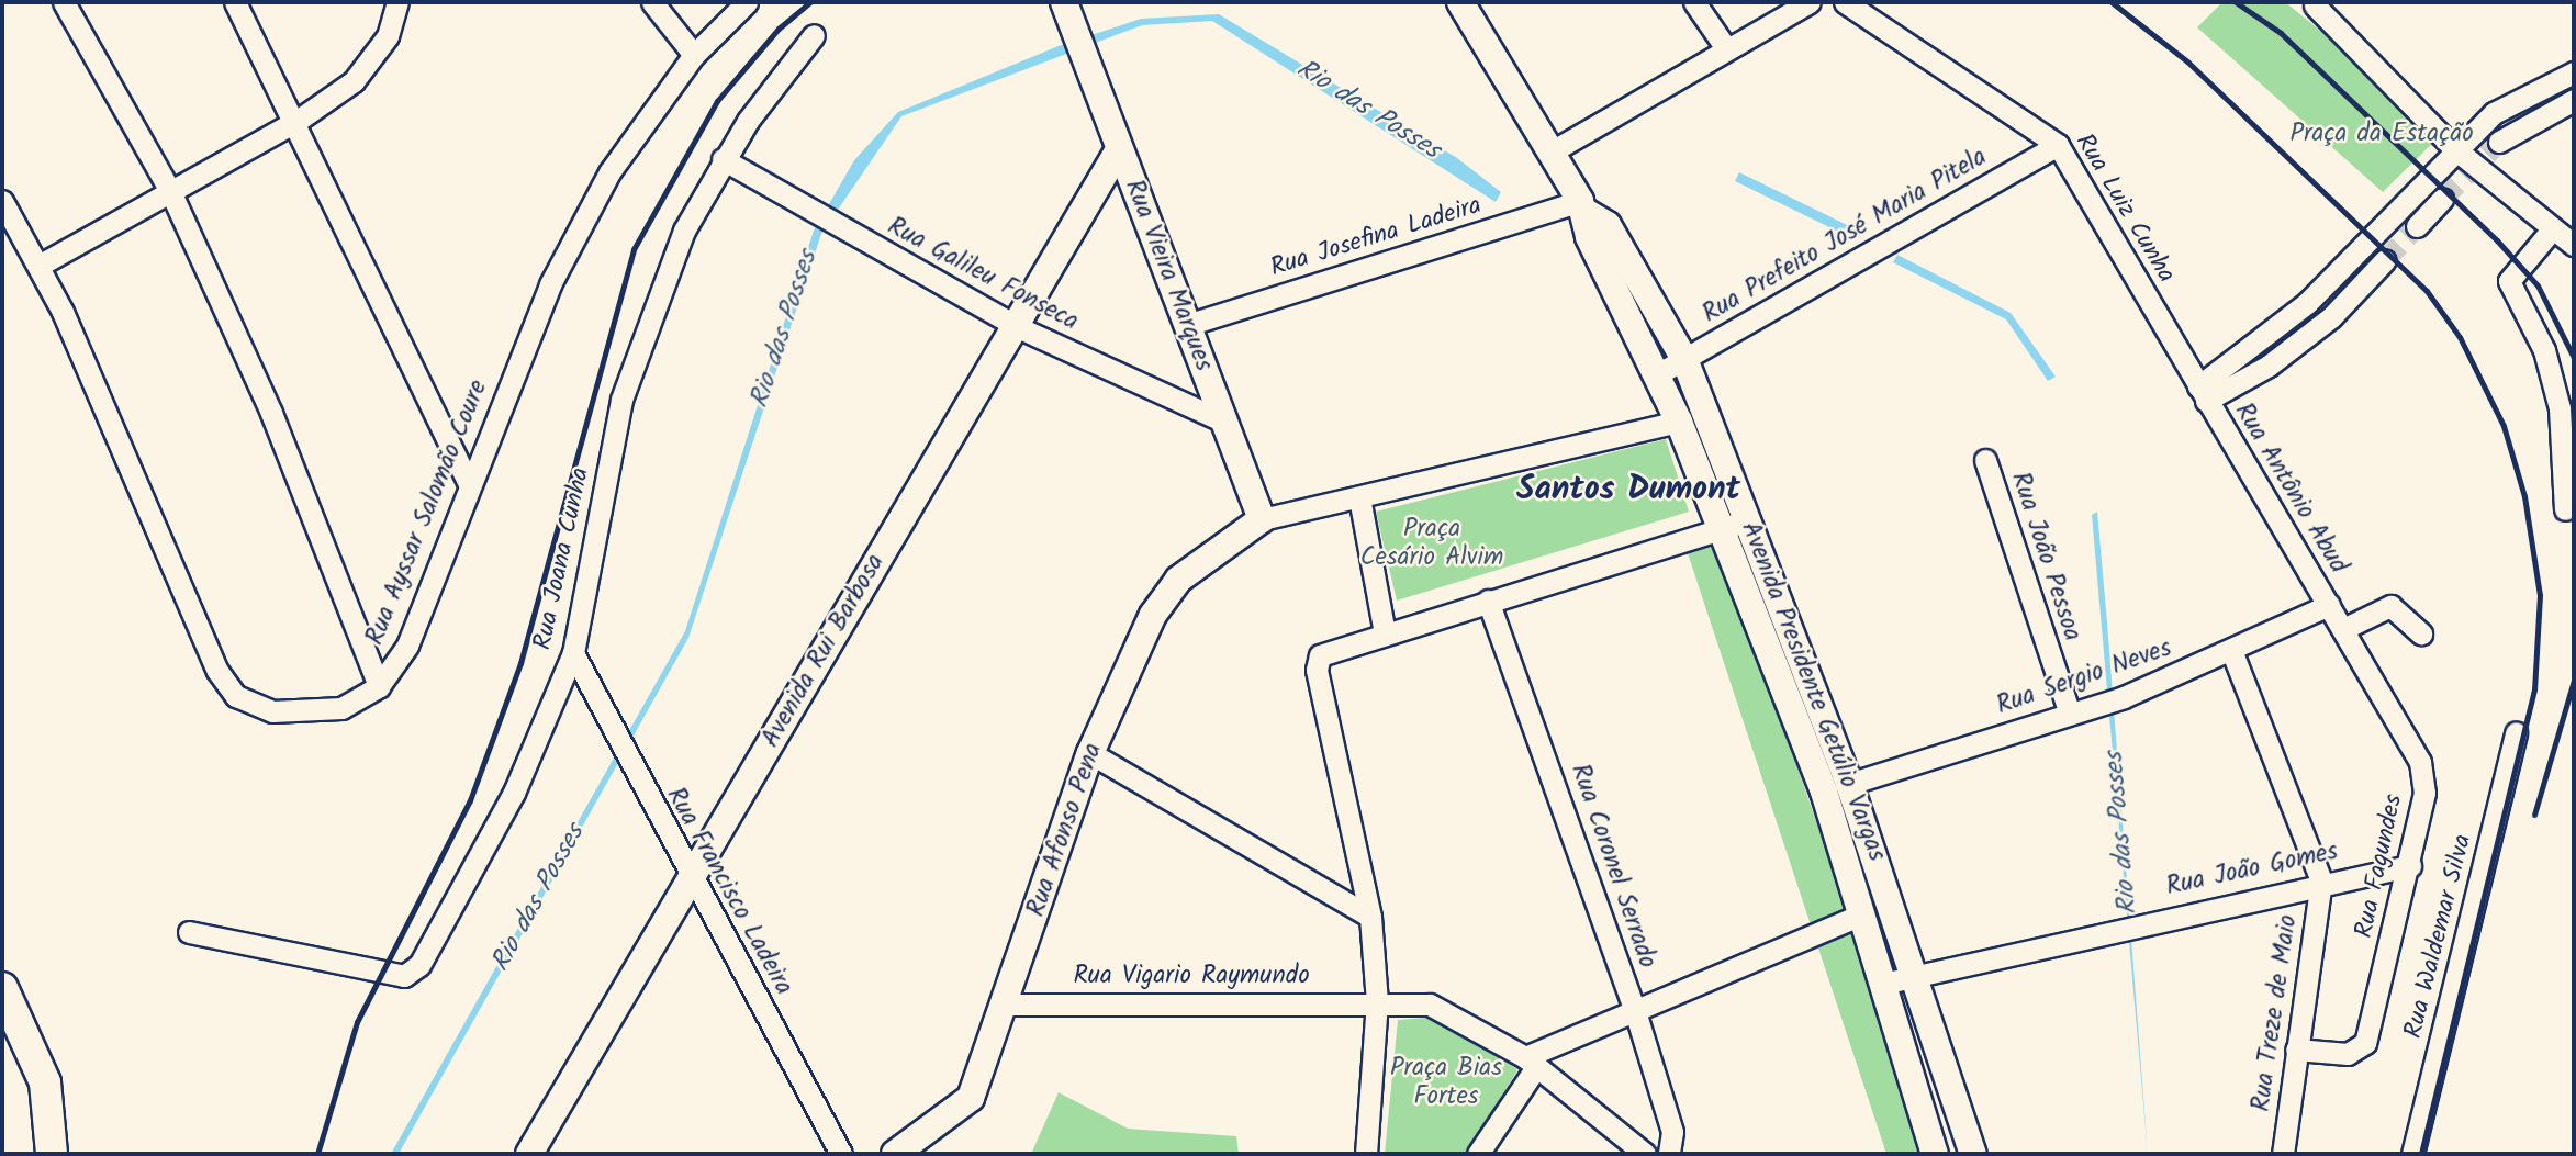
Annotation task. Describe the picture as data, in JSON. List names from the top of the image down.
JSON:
{
  "streets": {
    "main road": [
      "Rua Vieira Marques",
      "Avenida Rui Barbosa",
      "Avenida Presidente Getúlio Vargas",
      "Rua Afonso Pena"
    ],
    "street": [
      "Rua Luiz Cunha",
      "Rua Prefeito José Maria Pitela",
      "Rua Josefina Ladeira",
      "Rua Galileu Fonseca",
      "Rua Antônio Abud",
      "Rua Ayssar Salomão Coure",
      "Rua João Pessoa",
      "Rua Joana Cunha",
      "Rua Sergio Neves",
      "Rua Coronel Serrado",
      "Rua Fagundes",
      "Rua João Gomes",
      "Rua Francisco Ladeira",
      "Rua Waldemar Silva",
      "Rua Vigario Raymundo",
      "Rua Treze de Maio"
    ]
  },
  "crossings": [
    ["Rua Luiz Cunha", "Rua Prefeito José Maria Pitela"],
    ["Rua Luiz Cunha", "Rua Antônio Abud"],
    ["Rua Prefeito José Maria Pitela", "Avenida Presidente Getúlio Vargas"],
    ["Rua Josefina Ladeira", "Rua Vieira Marques"],
    ["Rua Josefina Ladeira", "Avenida Presidente Getúlio Vargas"],
    ["Rua Galileu Fonseca", "Rua Vieira Marques"],
    ["Rua Galileu Fonseca", "Rua Joana Cunha"],
    ["Rua Galileu Fonseca", "Avenida Rui Barbosa"],
    ["Rua Vieira Marques", "Avenida Rui Barbosa"],
    ["Rua Vieira Marques", "Rua Afonso Pena"],
    ["Rua Antônio Abud", "Rua Sergio Neves"],
    ["Rua Antônio Abud", "Rua Fagundes"],
    ["Rua João Pessoa", "Rua Sergio Neves"],
    ["Rua Joana Cunha", "Rua Francisco Ladeira"],
    ["Avenida Rui Barbosa", "Rua Francisco Ladeira"],
    ["Rua Sergio Neves", "Avenida Presidente Getúlio Vargas"],
    ["Rua Sergio Neves", "Rua Fagundes"],
    ["Avenida Presidente Getúlio Vargas", "Rua João Gomes"],
    ["Rua Afonso Pena", "Rua Vigario Raymundo"],
    ["Rua Fagundes", "Rua João Gomes"],
    ["Rua Fagundes", "Rua Treze de Maio"],
    ["Rua João Gomes", "Rua Treze de Maio"]
  ],
  "districts": ["Santos Dumont"],
  "water": ["Rio das Posses"],
  "parks": ["Praça da Estação", "Praça Cesário Alvim", "Praça Bias Fortes"]
}
